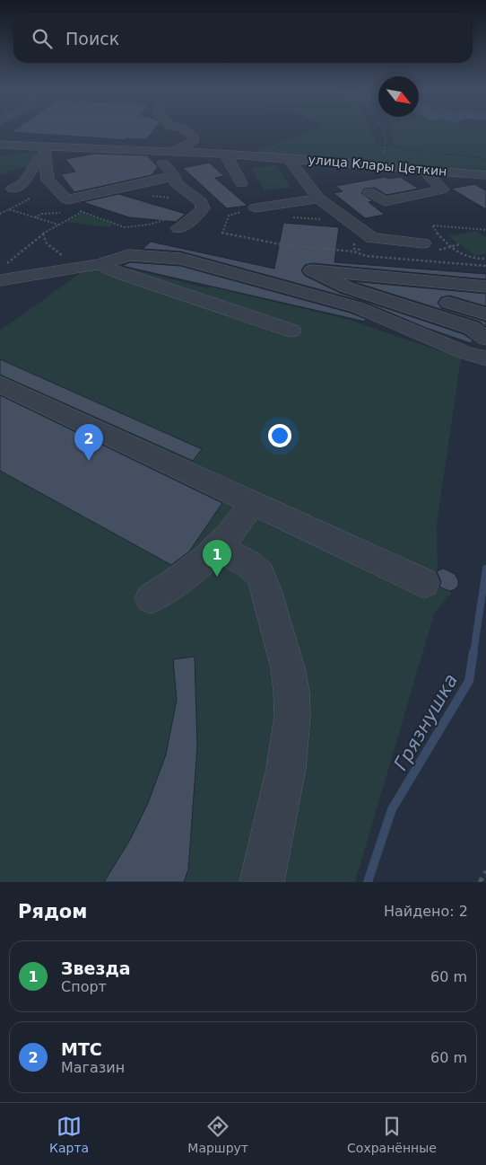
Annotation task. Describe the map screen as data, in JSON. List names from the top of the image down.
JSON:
{
  "streets": {
    "street": ["улица Клары Цеткин"]
  },
  "water": ["Грязнушка"],
  "north": "bottom right",
  "page": {
    "search": "Поиск",
    "pins": ["2", "1"],
    "heading": ["Рядом", "Найдено: 2"],
    "list": [
      {
        "mark": "1",
        "name": "Звезда",
        "note": "Спорт",
        "value": "60 m"
      },
      {
        "mark": "2",
        "name": "МТС",
        "note": "Магазин",
        "value": "60 m"
      }
    ],
    "nav": ["Карта", "Маршрут", "Сохранённые"]
  }
}
